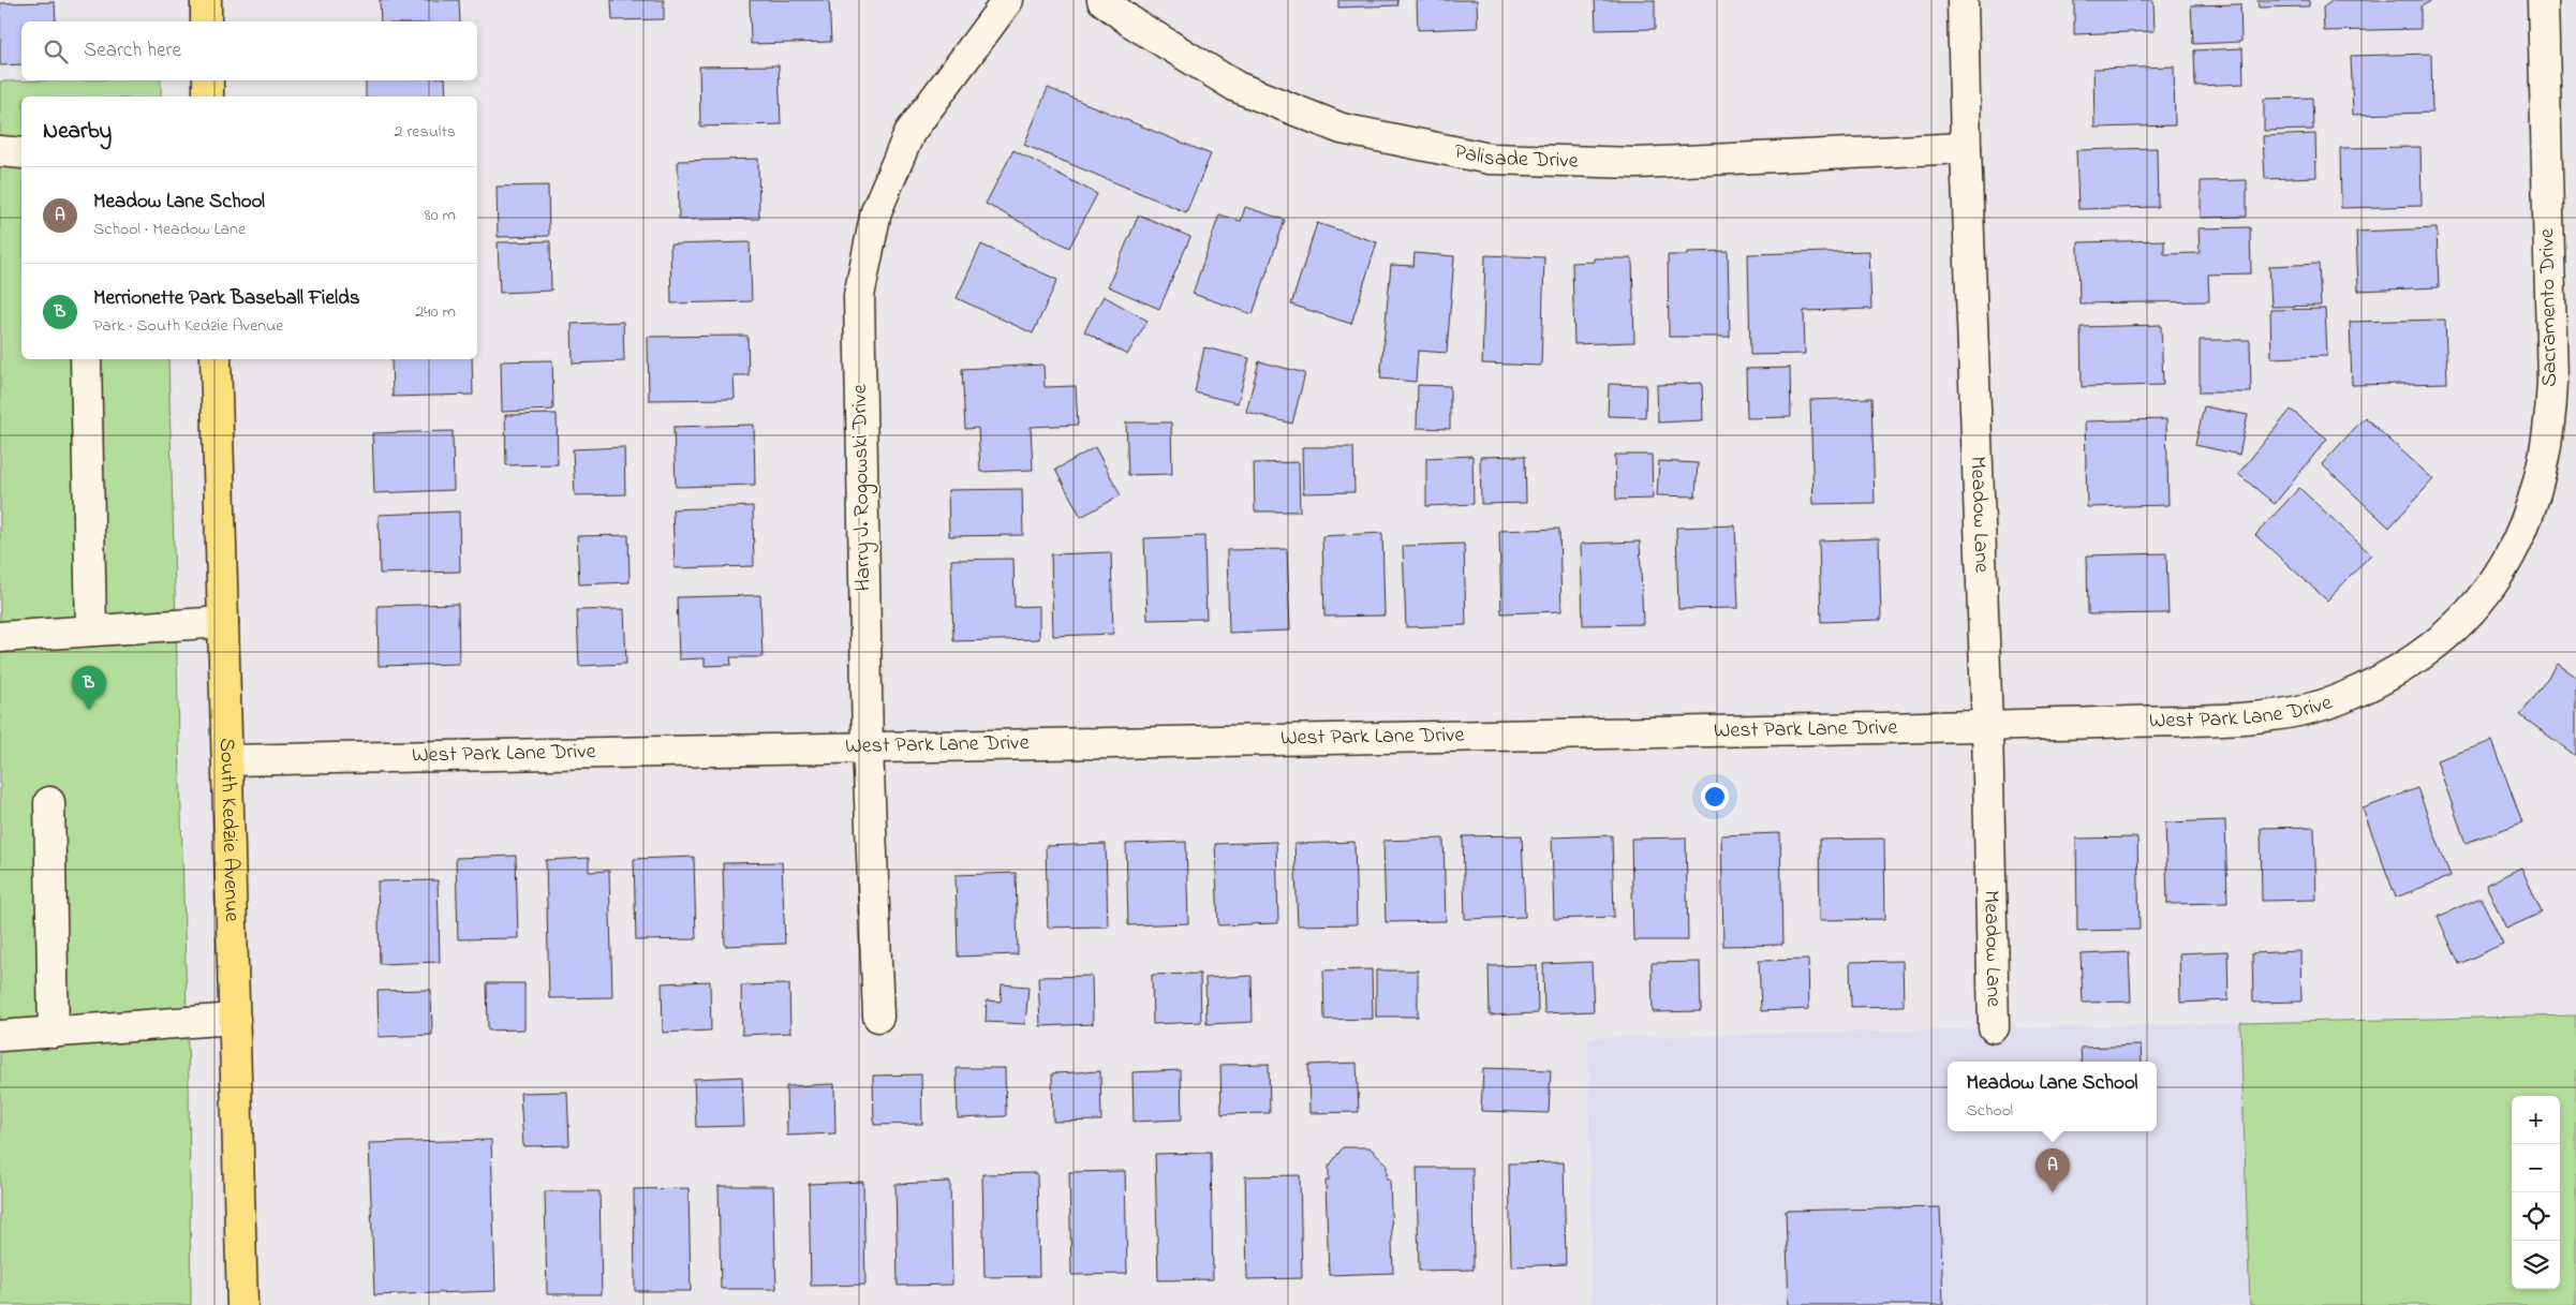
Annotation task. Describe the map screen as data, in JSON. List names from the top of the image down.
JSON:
{
  "streets": {
    "main road": ["South Kedzie Avenue"],
    "street": [
      "Palisade Drive",
      "Sacramento Drive",
      "Harry J. Rogowski Drive",
      "Meadow Lane",
      "West Park Lane Drive"
    ]
  },
  "crossings": [
    ["Palisade Drive", "Meadow Lane"],
    ["Sacramento Drive", "West Park Lane Drive"],
    ["Harry J. Rogowski Drive", "West Park Lane Drive"],
    ["Meadow Lane", "West Park Lane Drive"],
    ["West Park Lane Drive", "South Kedzie Avenue"]
  ],
  "page": {
    "search": "Search here",
    "heading": ["Nearby", "2 results"],
    "list": [
      {
        "mark": "A",
        "name": "Meadow Lane School",
        "note": "School · Meadow Lane",
        "value": "80 m"
      },
      {
        "mark": "B",
        "name": "Merrionette Park Baseball Fields",
        "note": "Park · South Kedzie Avenue",
        "value": "240 m"
      }
    ],
    "pins": ["B", "A"],
    "popup": ["Meadow Lane School", "School"],
    "map_buttons": ["+", "−"]
  }
}
